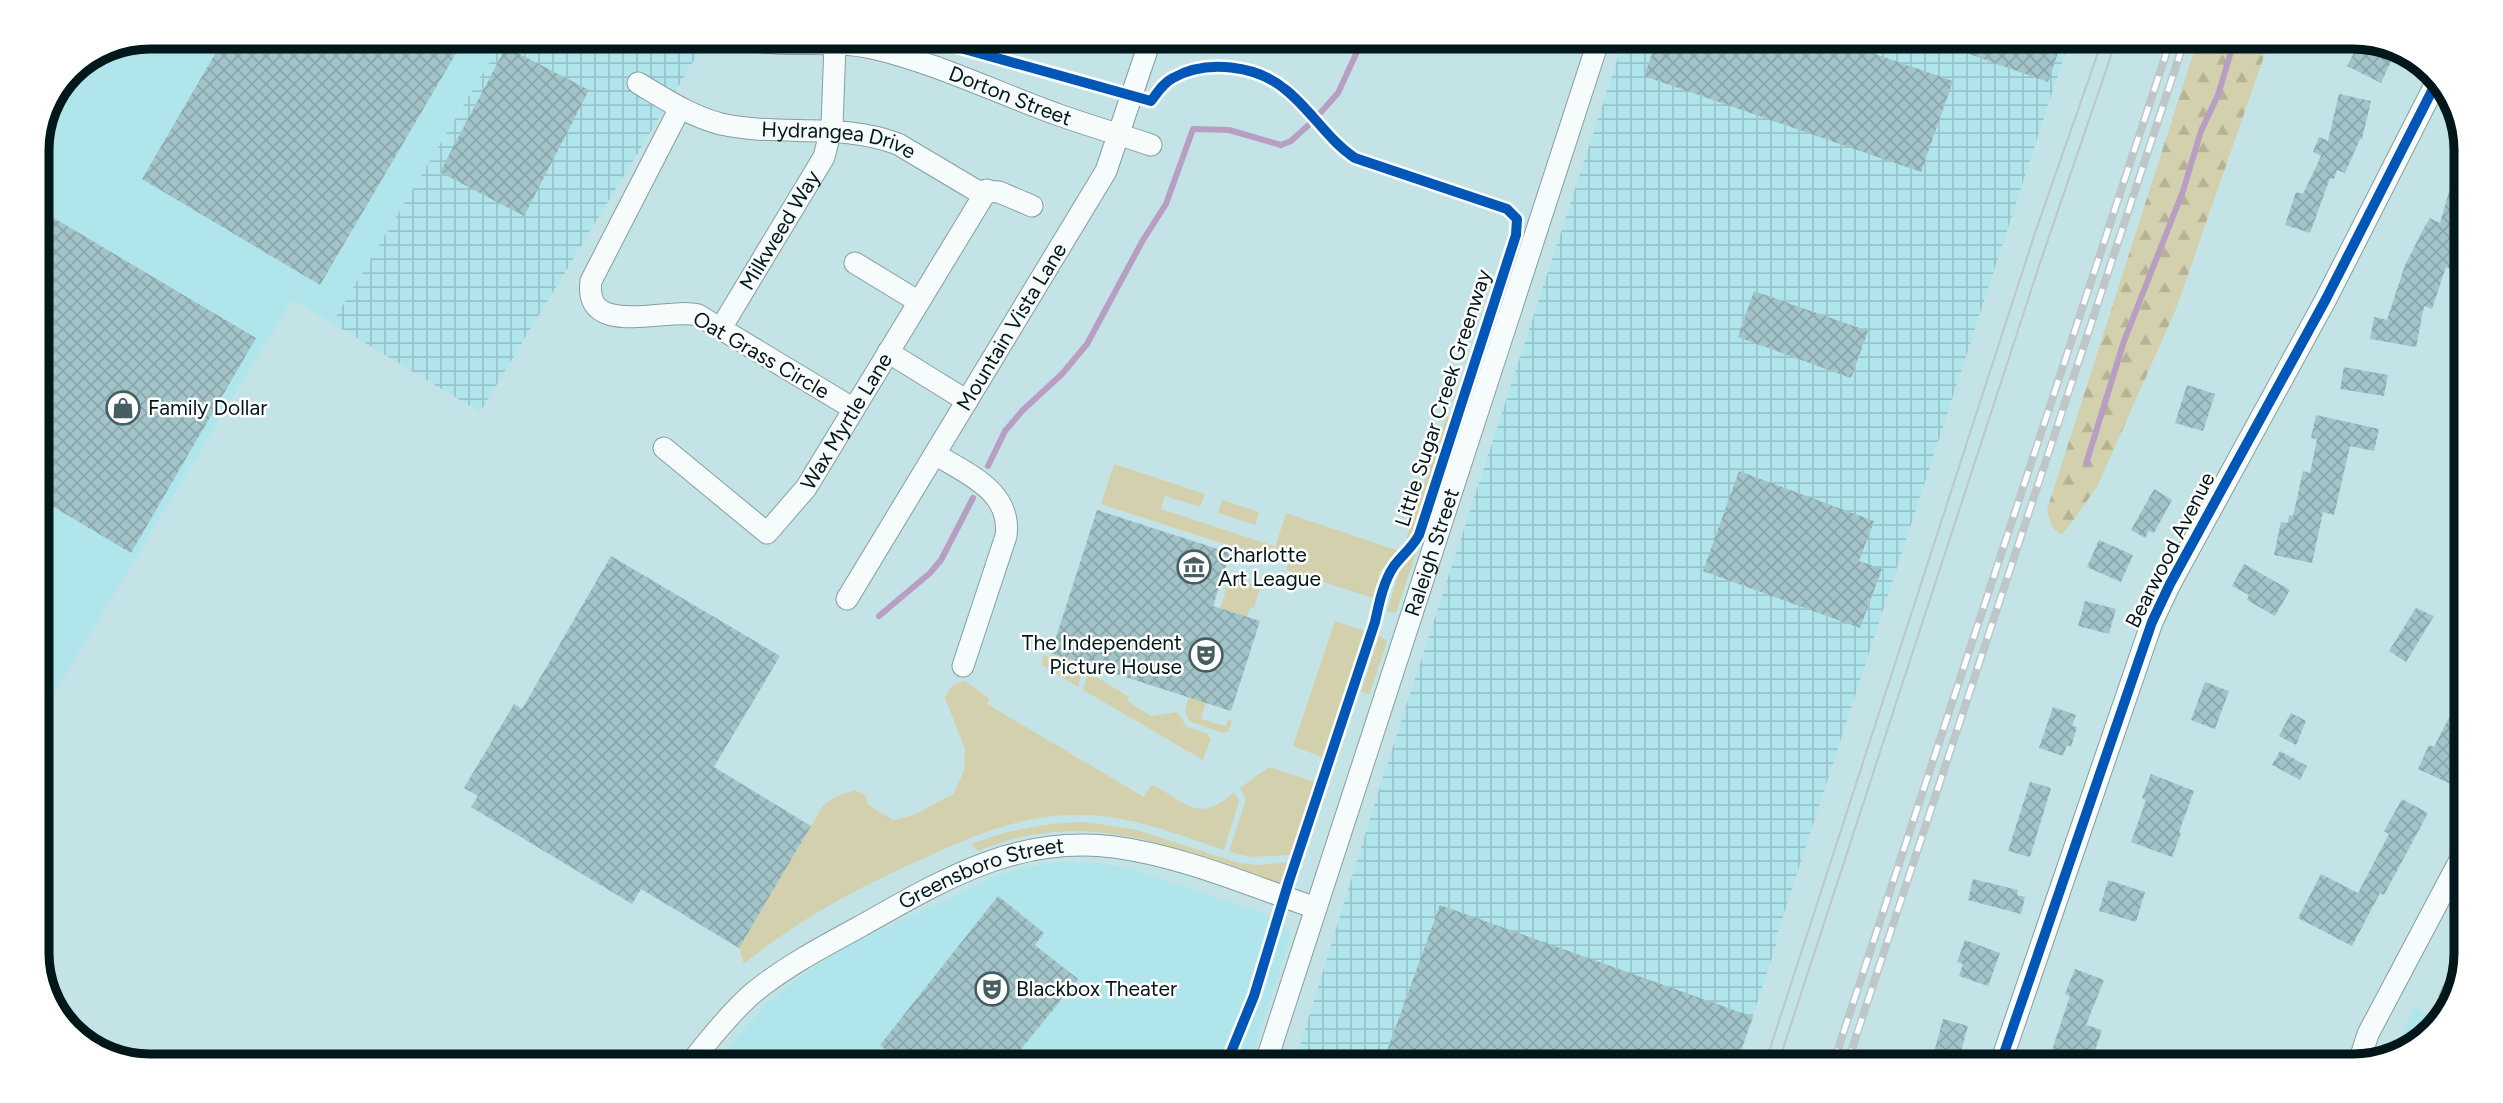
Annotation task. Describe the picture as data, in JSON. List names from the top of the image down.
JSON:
{
  "streets": {
    "street": [
      "Dorton Street",
      "Hydrangea Drive",
      "Milkweed Way",
      "Mountain Vista Lane",
      "Oat Grass Circle",
      "Wax Myrtle Lane",
      "Bearwood Avenue",
      "Raleigh Street",
      "Greensboro Street"
    ],
    "cycle path": ["Little Sugar Creek Greenway"]
  },
  "crossings": [
    ["Dorton Street", "Mountain Vista Lane"],
    ["Hydrangea Drive", "Milkweed Way"],
    ["Hydrangea Drive", "Oat Grass Circle"],
    ["Hydrangea Drive", "Wax Myrtle Lane"],
    ["Milkweed Way", "Oat Grass Circle"],
    ["Oat Grass Circle", "Wax Myrtle Lane"],
    ["Raleigh Street", "Greensboro Street"]
  ],
  "places": {
    "shop": ["Family Dollar"],
    "museum": ["Charlotte Art League"],
    "theatre": ["The Independent Picture House", "Blackbox Theater"]
  }
}
